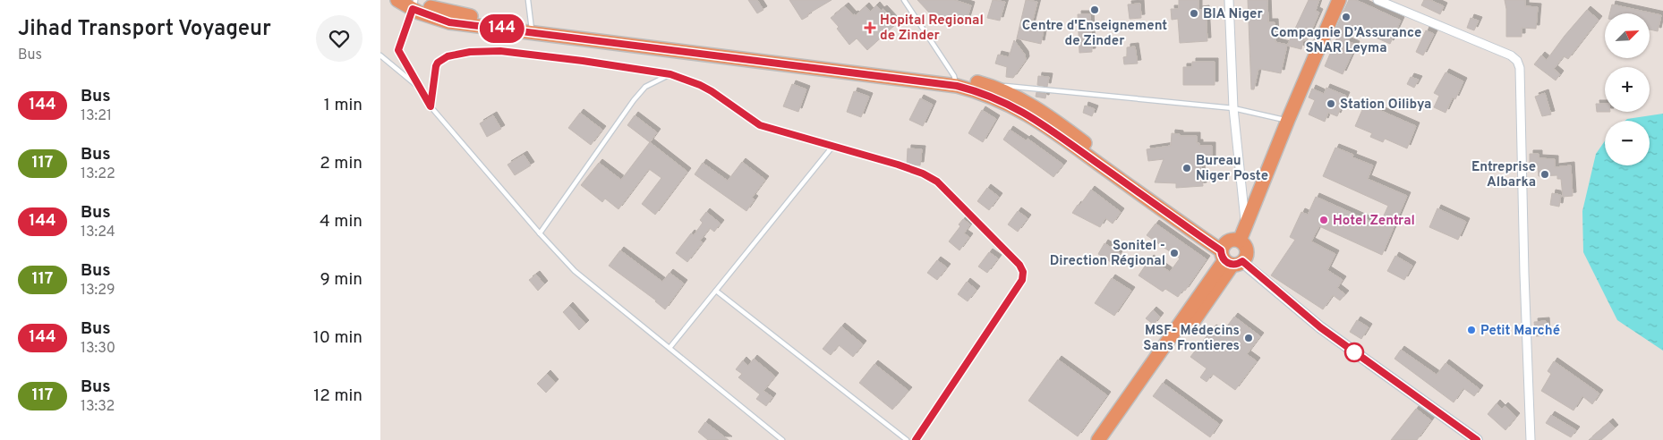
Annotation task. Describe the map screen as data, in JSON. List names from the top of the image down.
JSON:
{
  "places": {
    "other": [
      "Centre d'Enseignement de Zinder",
      "BIA Niger",
      "Compagnie D’Assurance SNAR Leyma",
      "Station Oilibya",
      "Bureau Niger Poste",
      "Entreprise Albarka",
      "Hotel Zentral",
      "Sonitel - Direction Régional",
      "Petit Marché",
      "MSF- Médecins Sans Frontieres"
    ],
    "health": ["Hopital Regional de Zinder"]
  },
  "lines": ["bus line 144"],
  "north": "top right",
  "page": {
    "heading": ["Jihad Transport Voyageur", "Bus"],
    "on_map": "144",
    "map_buttons": ["+", "−"],
    "list": [
      {
        "mark": "144",
        "name": "Bus",
        "note": "13:21",
        "value": "1 min"
      },
      {
        "mark": "117",
        "name": "Bus",
        "note": "13:22",
        "value": "2 min"
      },
      {
        "mark": "144",
        "name": "Bus",
        "note": "13:24",
        "value": "4 min"
      },
      {
        "mark": "117",
        "name": "Bus",
        "note": "13:29",
        "value": "9 min"
      },
      {
        "mark": "144",
        "name": "Bus",
        "note": "13:30",
        "value": "10 min"
      },
      {
        "mark": "117",
        "name": "Bus",
        "note": "13:32",
        "value": "12 min"
      }
    ]
  }
}
